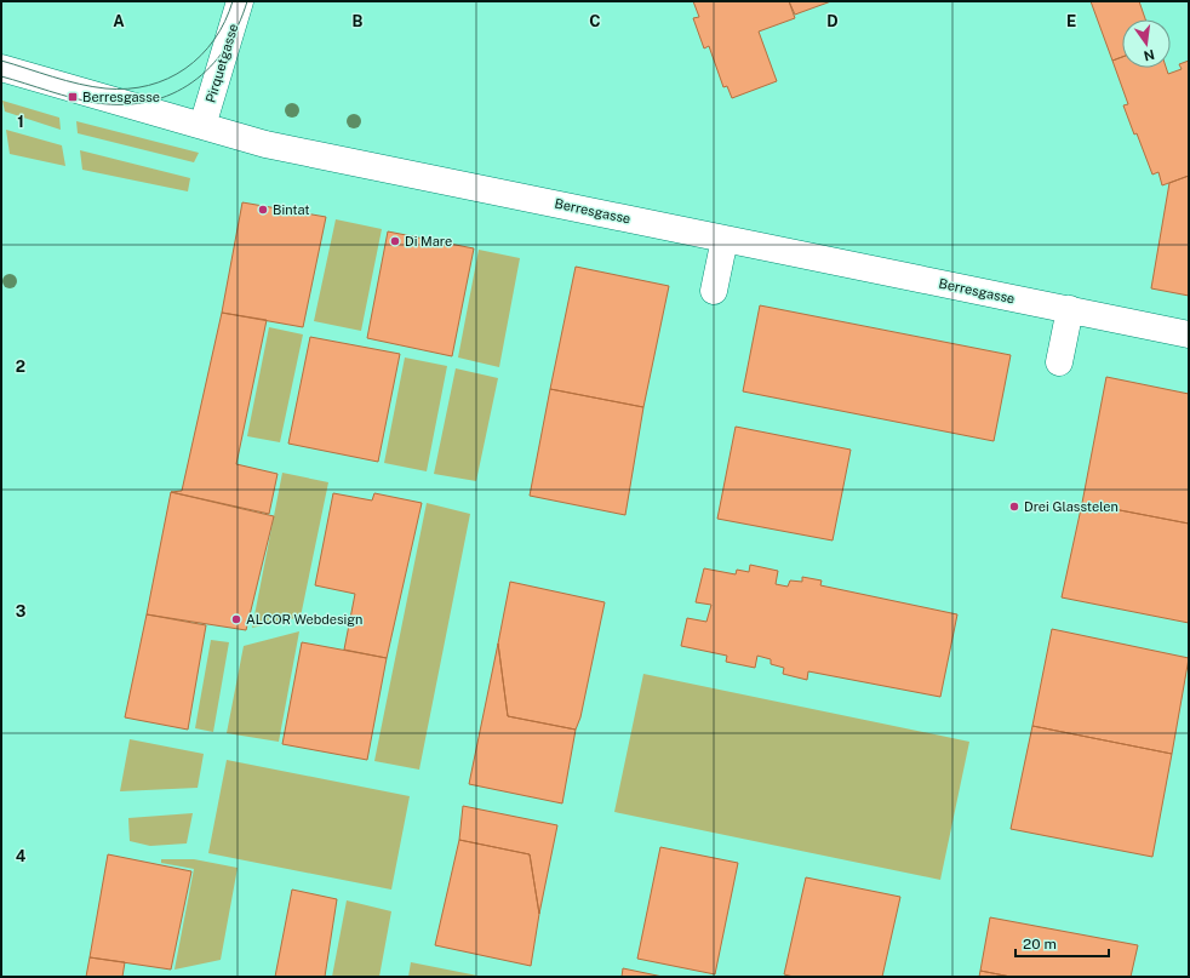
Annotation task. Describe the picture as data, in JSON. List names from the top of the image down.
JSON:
{
  "streets": {
    "street": ["Pirquetgasse", "Berresgasse"]
  },
  "crossings": [
    ["Pirquetgasse", "Berresgasse"]
  ],
  "places": {
    "transit": ["Berresgasse"],
    "other": [
      "Bintat",
      "Di Mare",
      "Drei Glasstelen",
      "ALCOR Webdesign"
    ]
  },
  "scale_bar": "20 m",
  "north": "bottom",
  "grid": {
    "columns": [
      "A",
      "B",
      "C",
      "D",
      "E"
    ],
    "rows": [
      "1",
      "2",
      "3",
      "4"
    ]
  }
}
